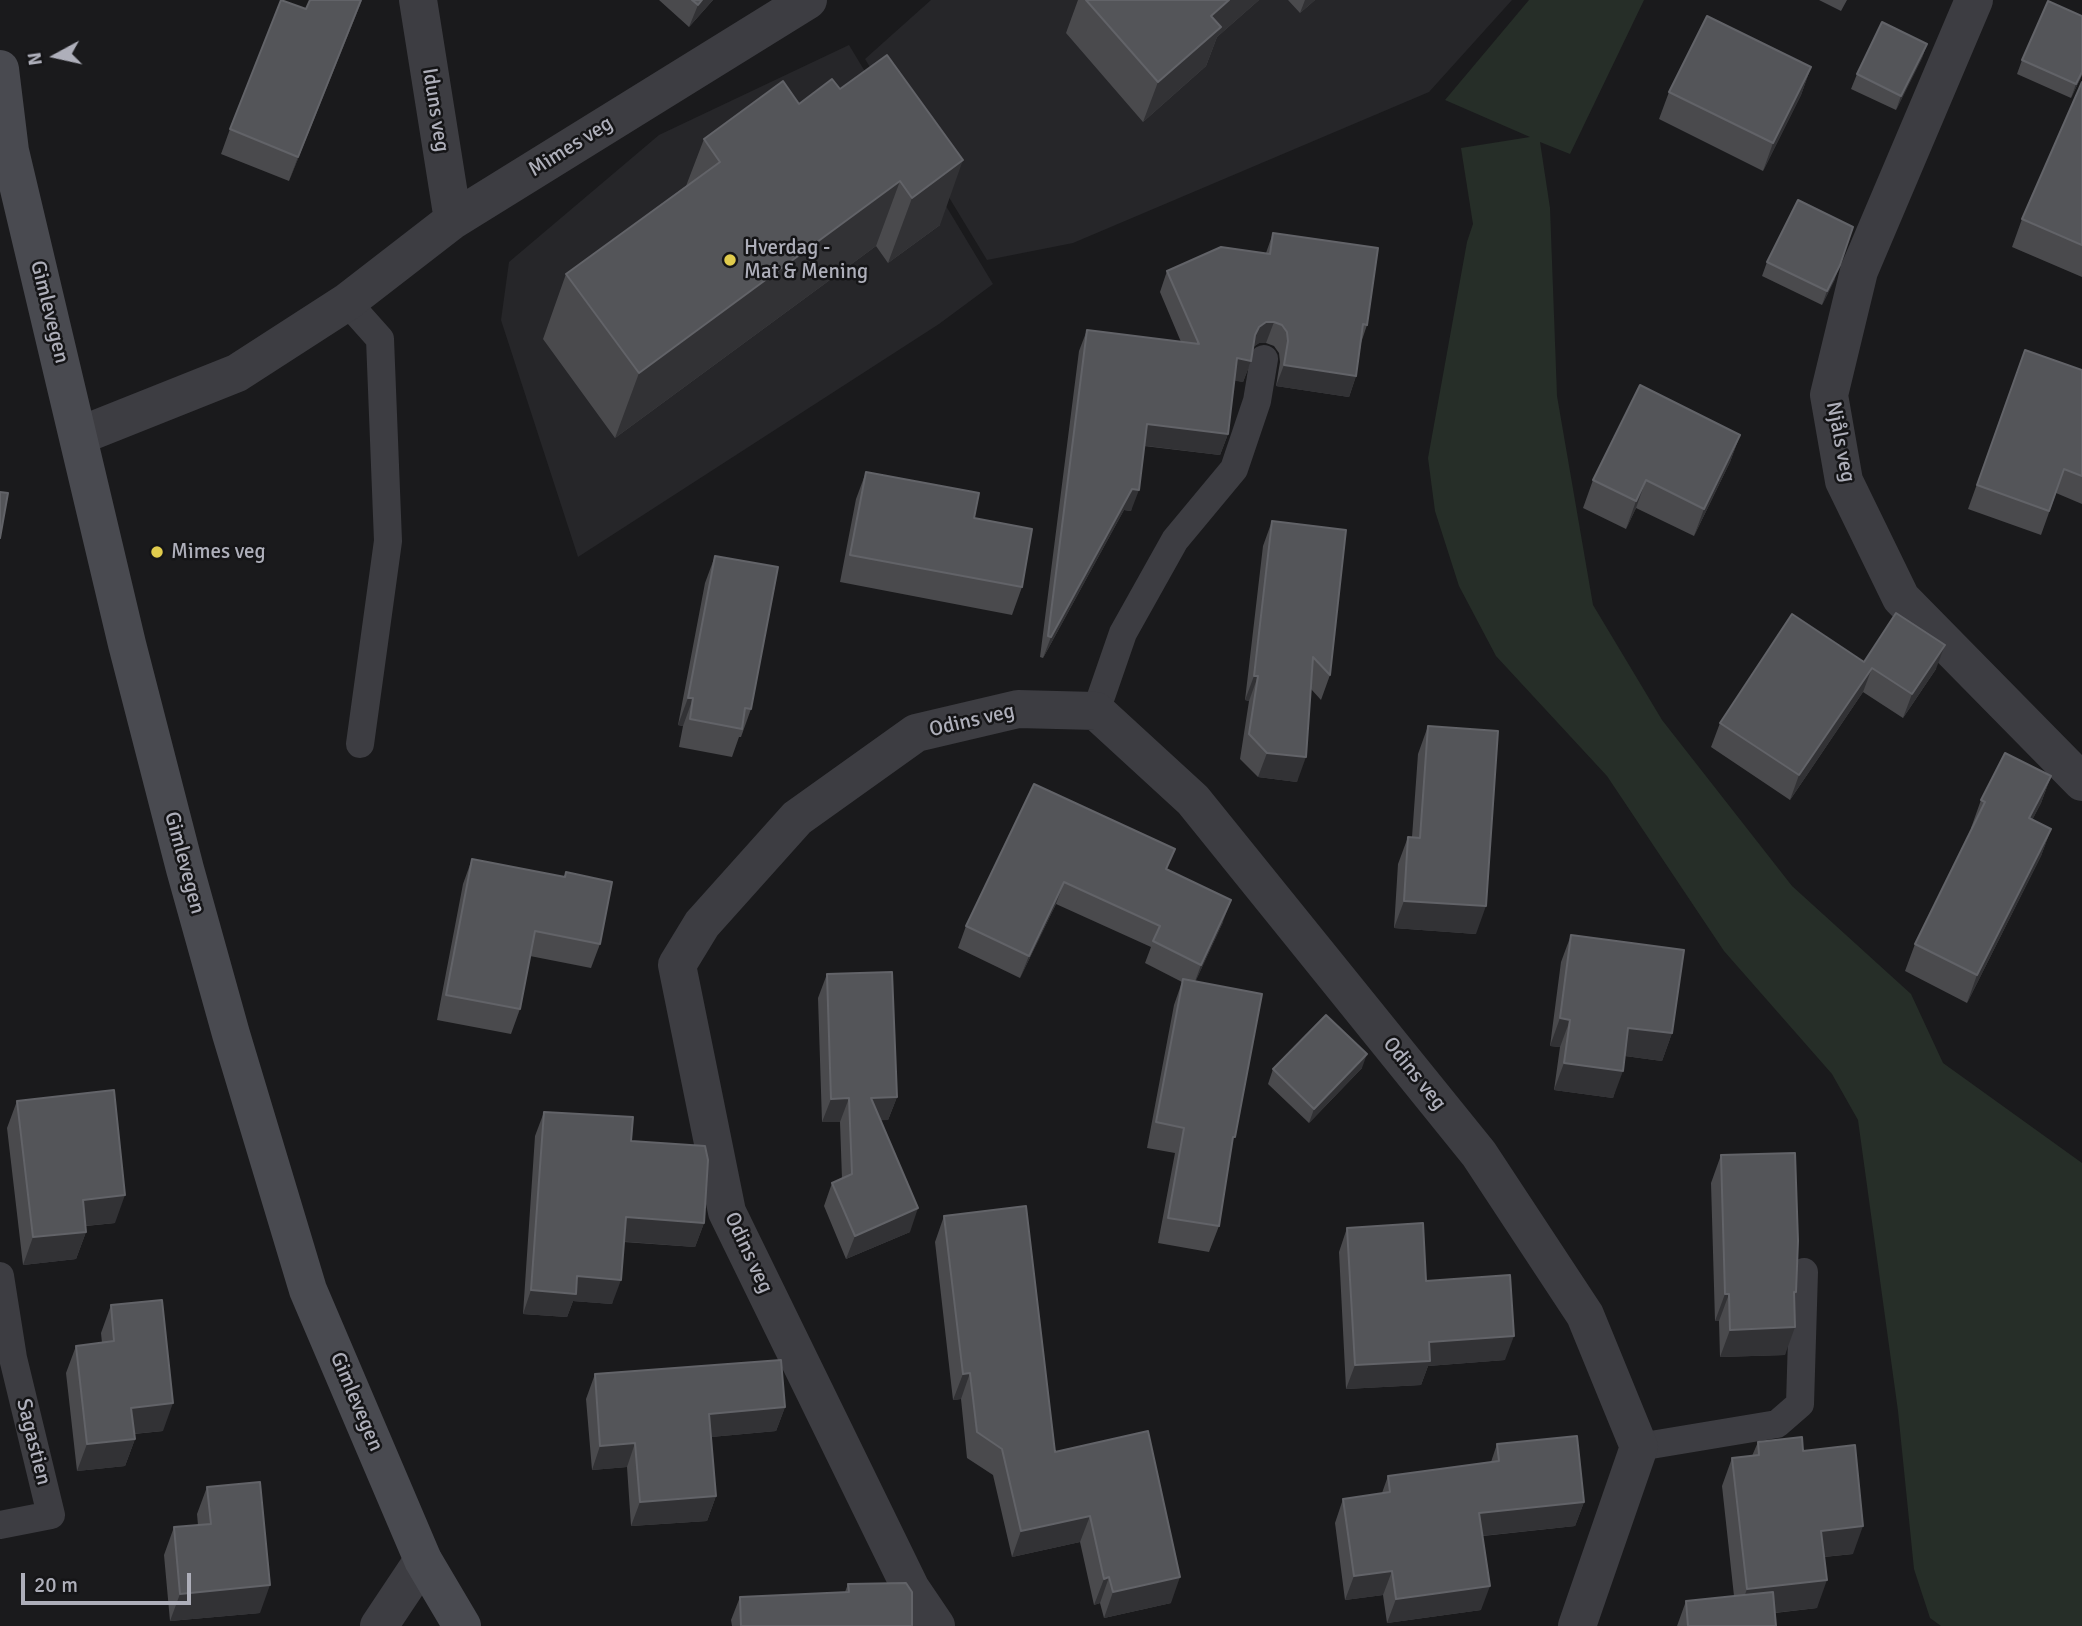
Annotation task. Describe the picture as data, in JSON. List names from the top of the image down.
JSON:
{
  "streets": {
    "street": [
      "Iduns veg",
      "Mimes veg",
      "Gimlevegen",
      "Njåls veg",
      "Odins veg"
    ],
    "lane": ["Sagastien"]
  },
  "crossings": [
    ["Iduns veg", "Mimes veg"],
    ["Mimes veg", "Gimlevegen"]
  ],
  "places": ["Hverdag - Mat & Mening", "Mimes veg"],
  "scale_bar": "20 m",
  "north": "left"
}
